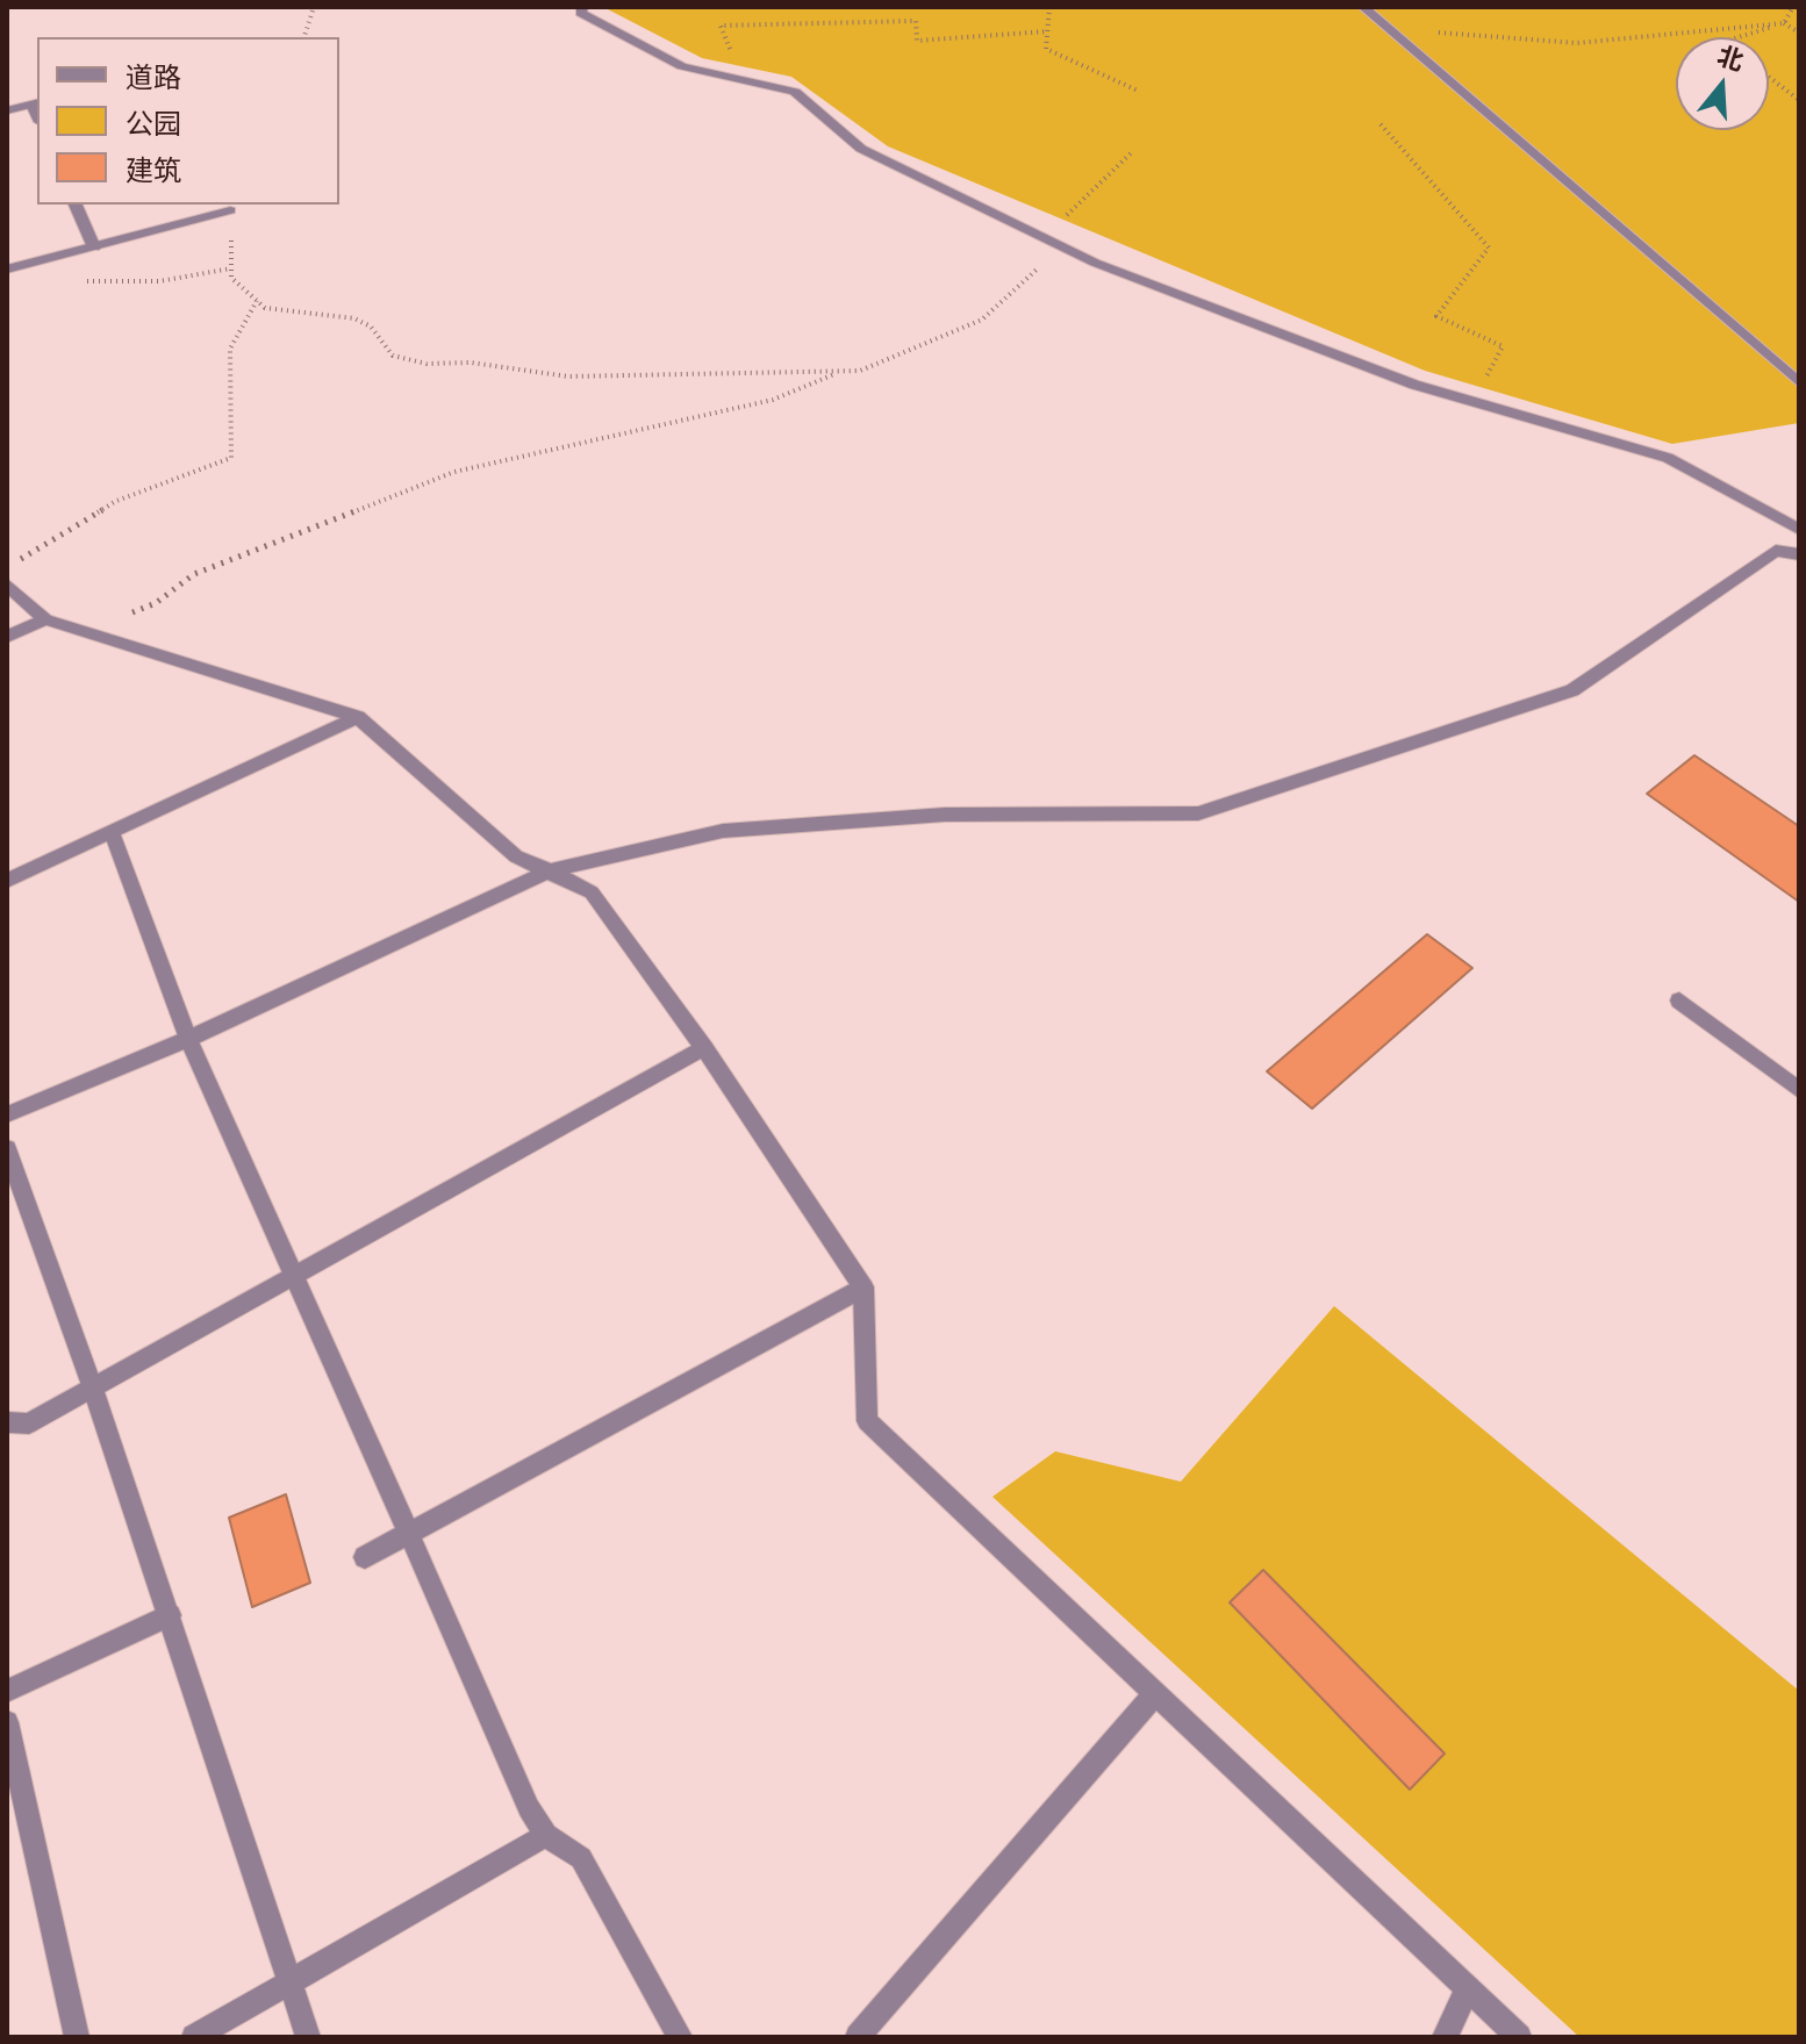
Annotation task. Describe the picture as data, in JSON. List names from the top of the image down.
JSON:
{
  "legend": ["道路", "公园", "建筑"],
  "north": "top"
}
